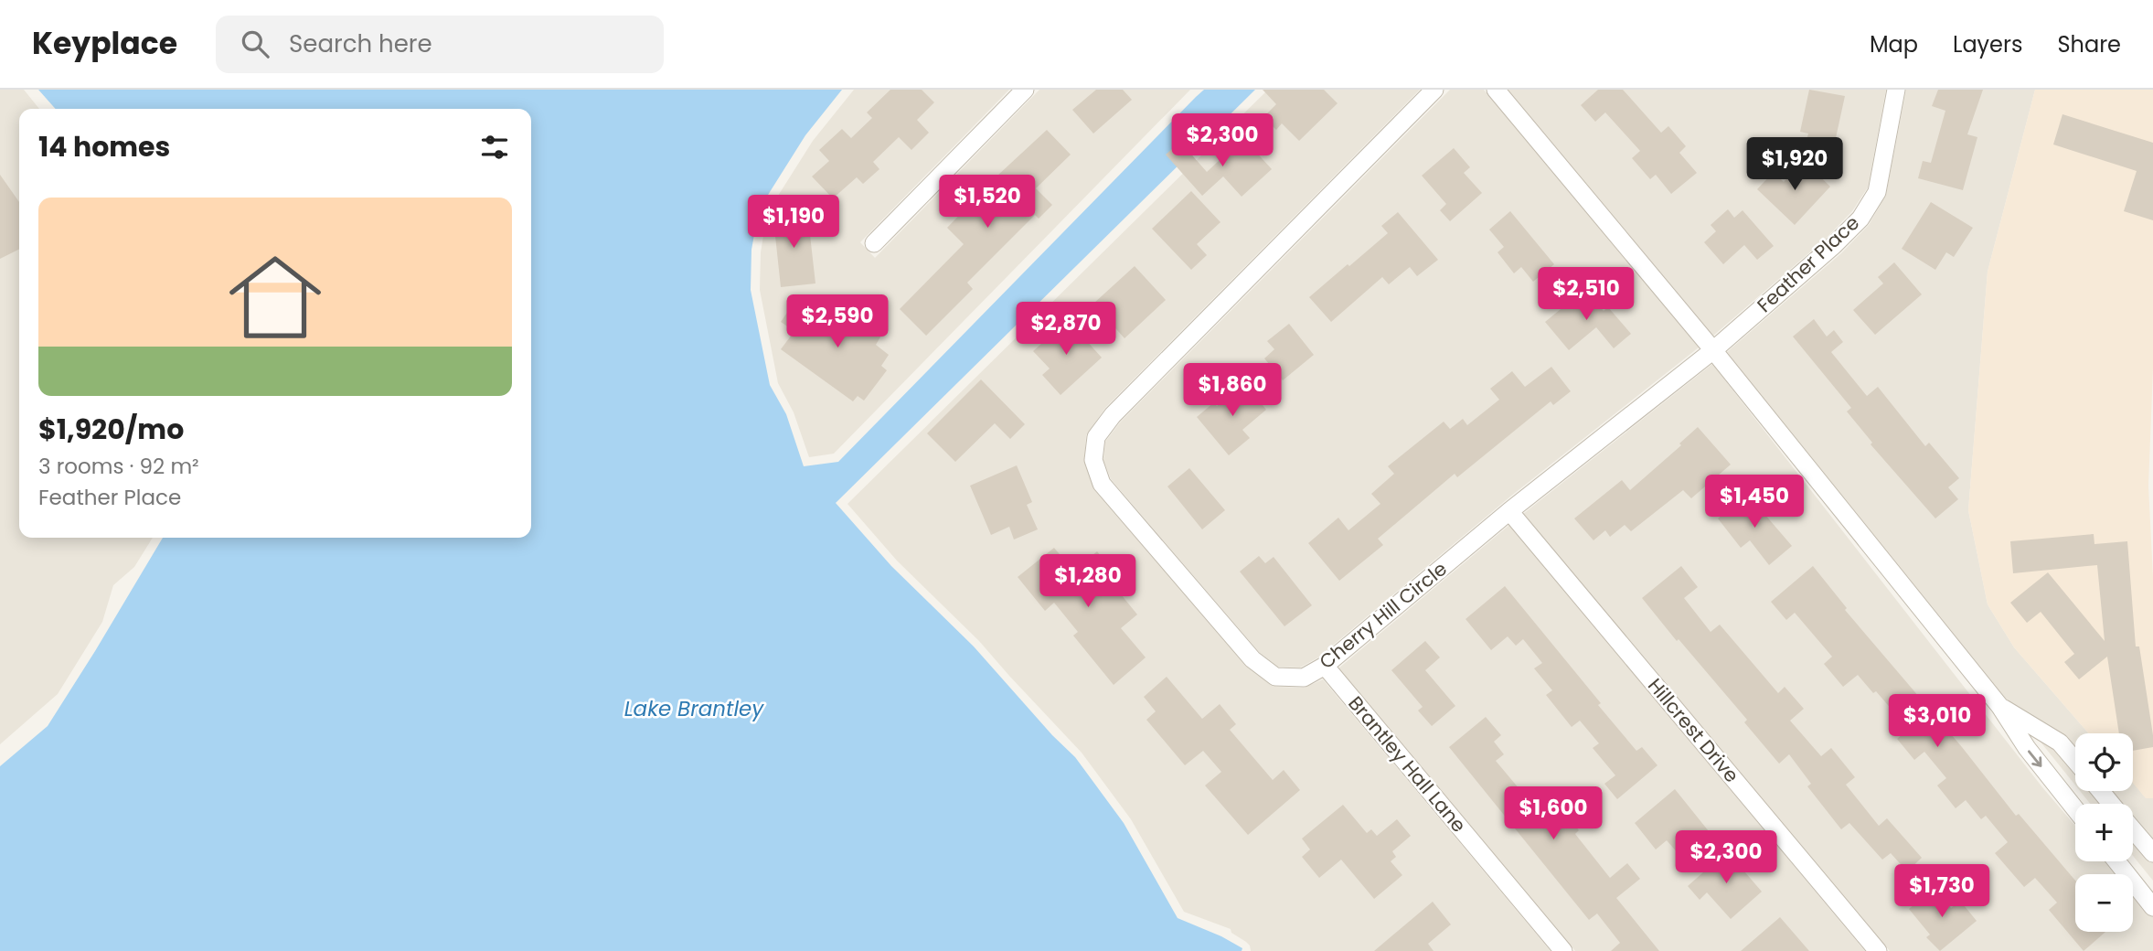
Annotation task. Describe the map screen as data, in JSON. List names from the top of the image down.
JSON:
{
  "streets": {
    "street": [
      "Feather Place",
      "Cherry Hill Circle",
      "Hillcrest Drive",
      "Brantley Hall Lane"
    ]
  },
  "crossings": [
    ["Feather Place", "Cherry Hill Circle"],
    ["Cherry Hill Circle", "Hillcrest Drive"],
    ["Cherry Hill Circle", "Brantley Hall Lane"]
  ],
  "water": ["Lake Brantley"],
  "page": {
    "header": "Keyplace",
    "search": "Search here",
    "nav": ["Map", "Layers", "Share"],
    "heading": "14 homes",
    "price": [
      "$2,300",
      "$1,920",
      "$1,520",
      "$1,190",
      "$2,510",
      "$2,590",
      "$2,870",
      "$1,860",
      "$1,450",
      "$1,280",
      "$3,010",
      "$1,600",
      "$2,300",
      "$1,730"
    ],
    "list": [
      {
        "name": "$1,920/mo",
        "note": "3 rooms · 92 m² · Feather Place"
      }
    ],
    "map_buttons": ["+", "−"]
  }
}
